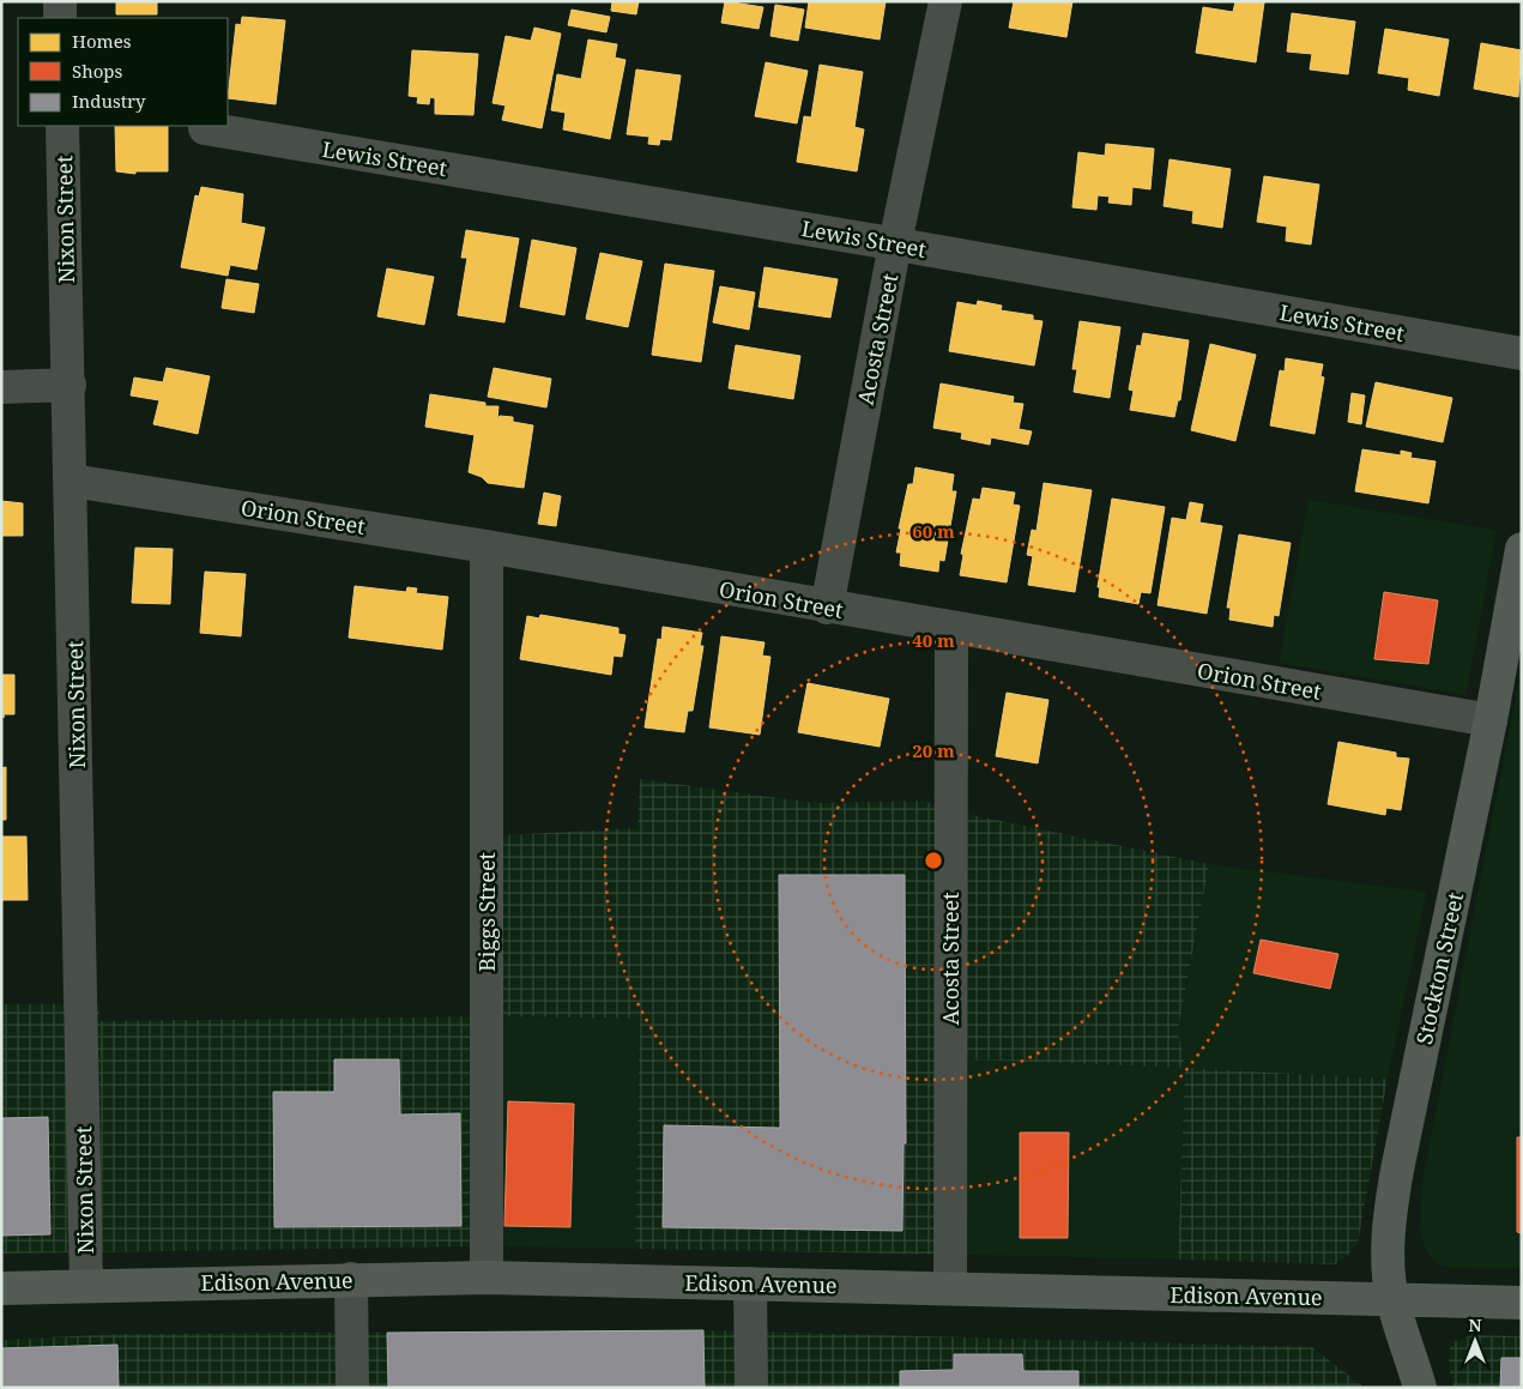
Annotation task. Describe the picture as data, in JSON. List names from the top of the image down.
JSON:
{
  "streets": {
    "main road": ["Stockton Street", "Edison Avenue"],
    "street": [
      "Lewis Street",
      "Nixon Street",
      "Acosta Street",
      "Orion Street",
      "Biggs Street"
    ]
  },
  "crossings": [
    ["Lewis Street", "Acosta Street"],
    ["Nixon Street", "Orion Street"],
    ["Nixon Street", "Edison Avenue"],
    ["Acosta Street", "Orion Street"],
    ["Acosta Street", "Edison Avenue"],
    ["Orion Street", "Biggs Street"],
    ["Orion Street", "Stockton Street"],
    ["Biggs Street", "Edison Avenue"],
    ["Stockton Street", "Edison Avenue"]
  ],
  "legend": ["Homes", "Shops", "Industry"],
  "north": "top",
  "rings": ["60 m", "40 m", "20 m"]
}
